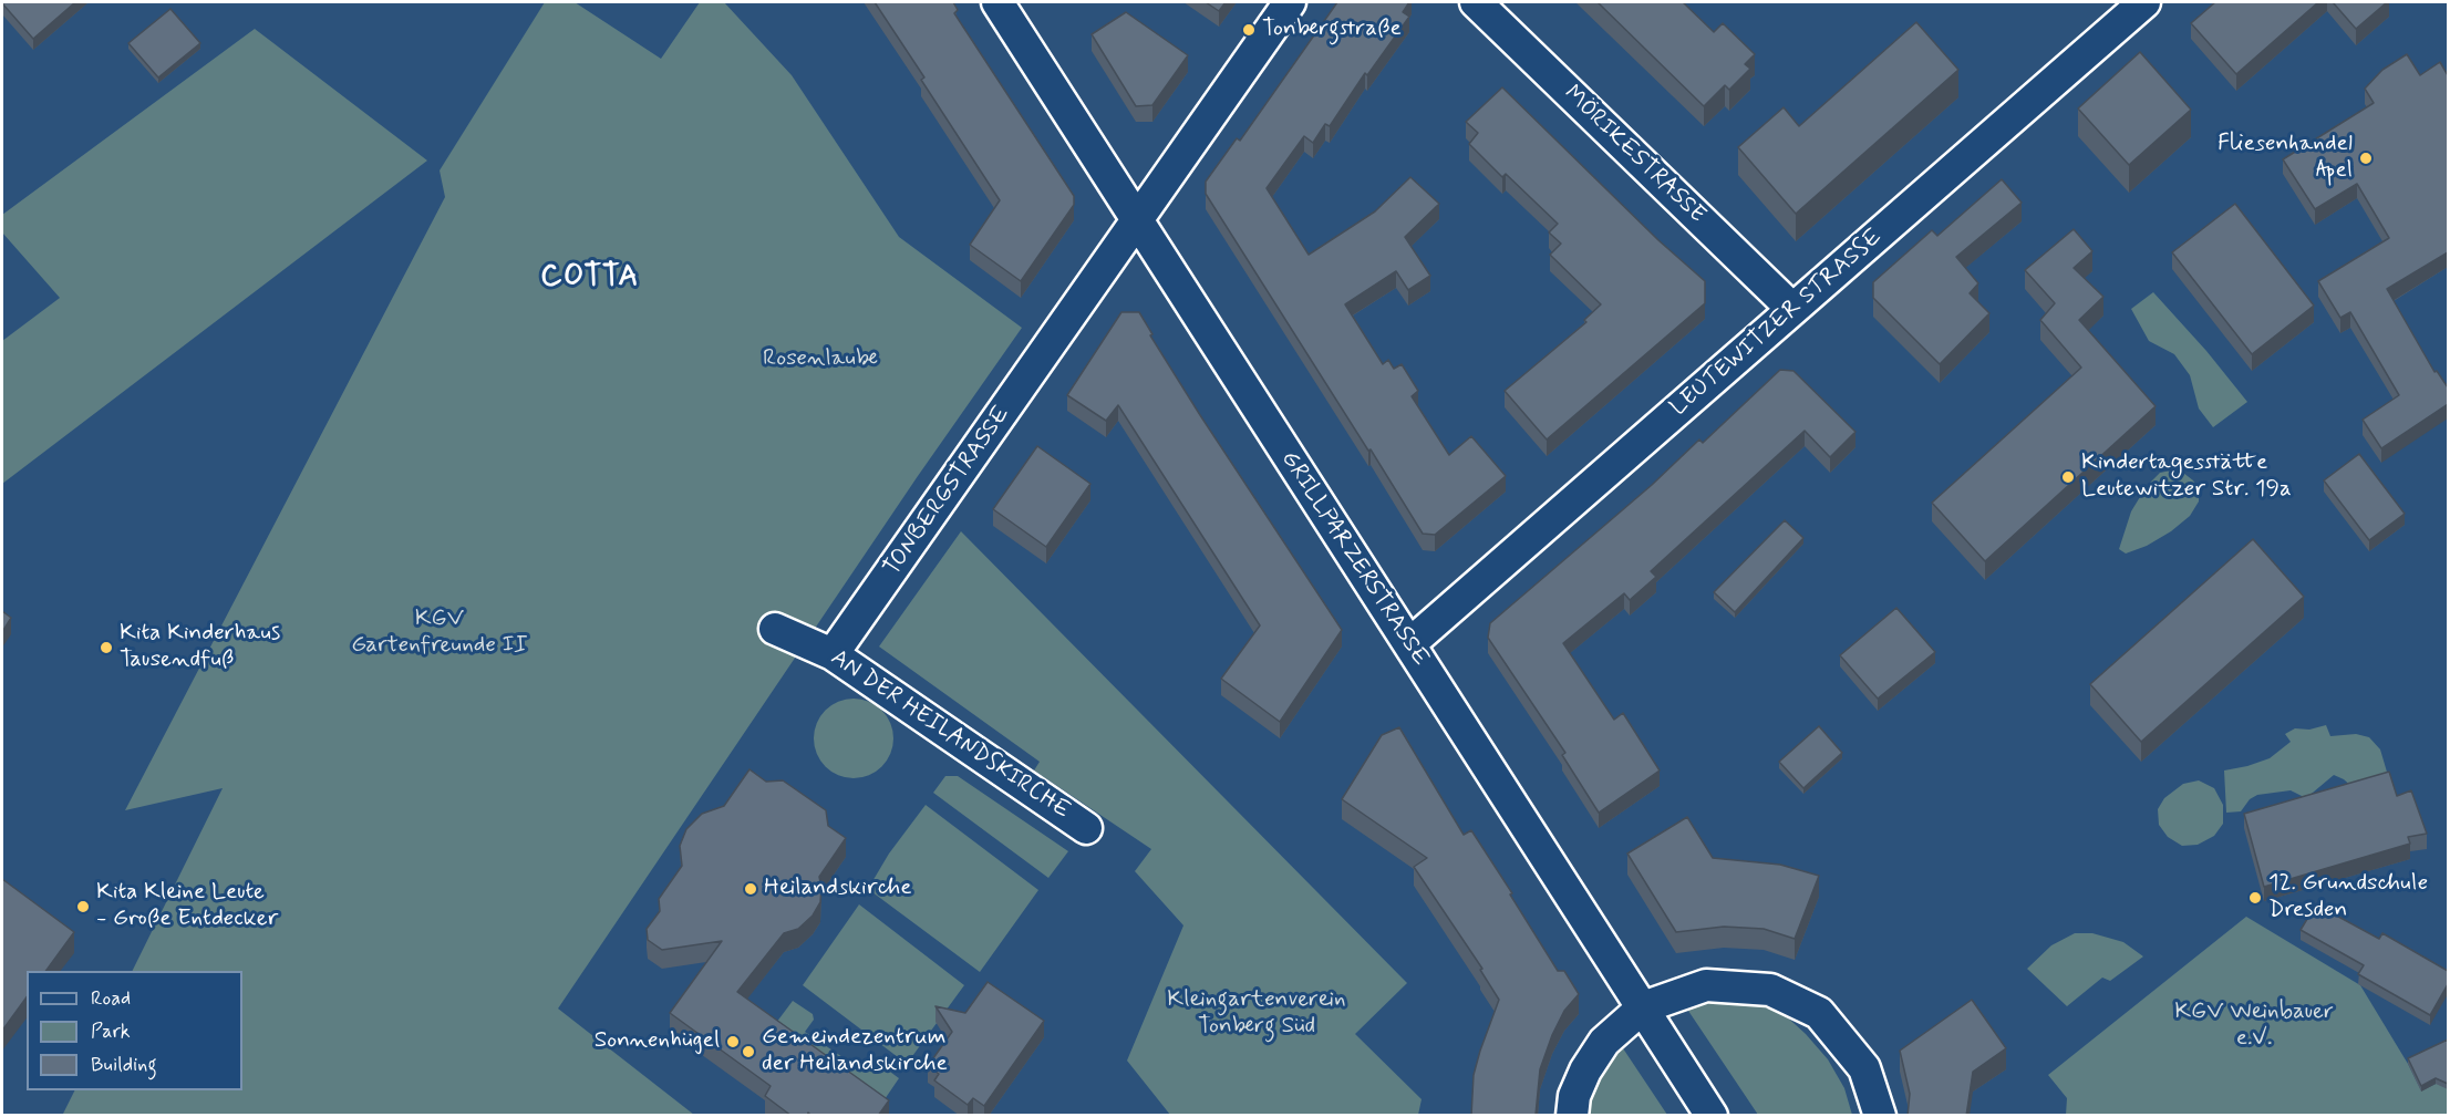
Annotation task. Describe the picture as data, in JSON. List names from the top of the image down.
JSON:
{
  "streets": {
    "street": [
      "MÖRIKESTRASSE",
      "LEUTEWITZER STRASSE",
      "TONBERGSTRASSE",
      "GRILLPARZERSTRASSE",
      "AN DER HEILANDSKIRCHE"
    ]
  },
  "crossings": [
    ["MÖRIKESTRASSE", "LEUTEWITZER STRASSE"],
    ["LEUTEWITZER STRASSE", "GRILLPARZERSTRASSE"],
    ["TONBERGSTRASSE", "GRILLPARZERSTRASSE"],
    ["TONBERGSTRASSE", "AN DER HEILANDSKIRCHE"]
  ],
  "districts": ["COTTA"],
  "parks": [
    "Rosenlaube",
    "KGV Gartenfreunde II",
    "Kleingartenverein Tonberg Süd",
    "KGV Weinbauer e.V."
  ],
  "places": [
    "Tonbergstraße",
    "Fliesenhandel Apel",
    "Kindertagesstätte Leutewitzer Str. 19a",
    "Kita Kinderhaus Tausendfuß",
    "Heilandskirche",
    "12. Grundschule Dresden",
    "Kita Kleine Leute - Große Entdecker",
    "Sonnenhügel",
    "Gemeindezentrum der Heilandskirche"
  ],
  "legend": ["Road", "Park", "Building"]
}
